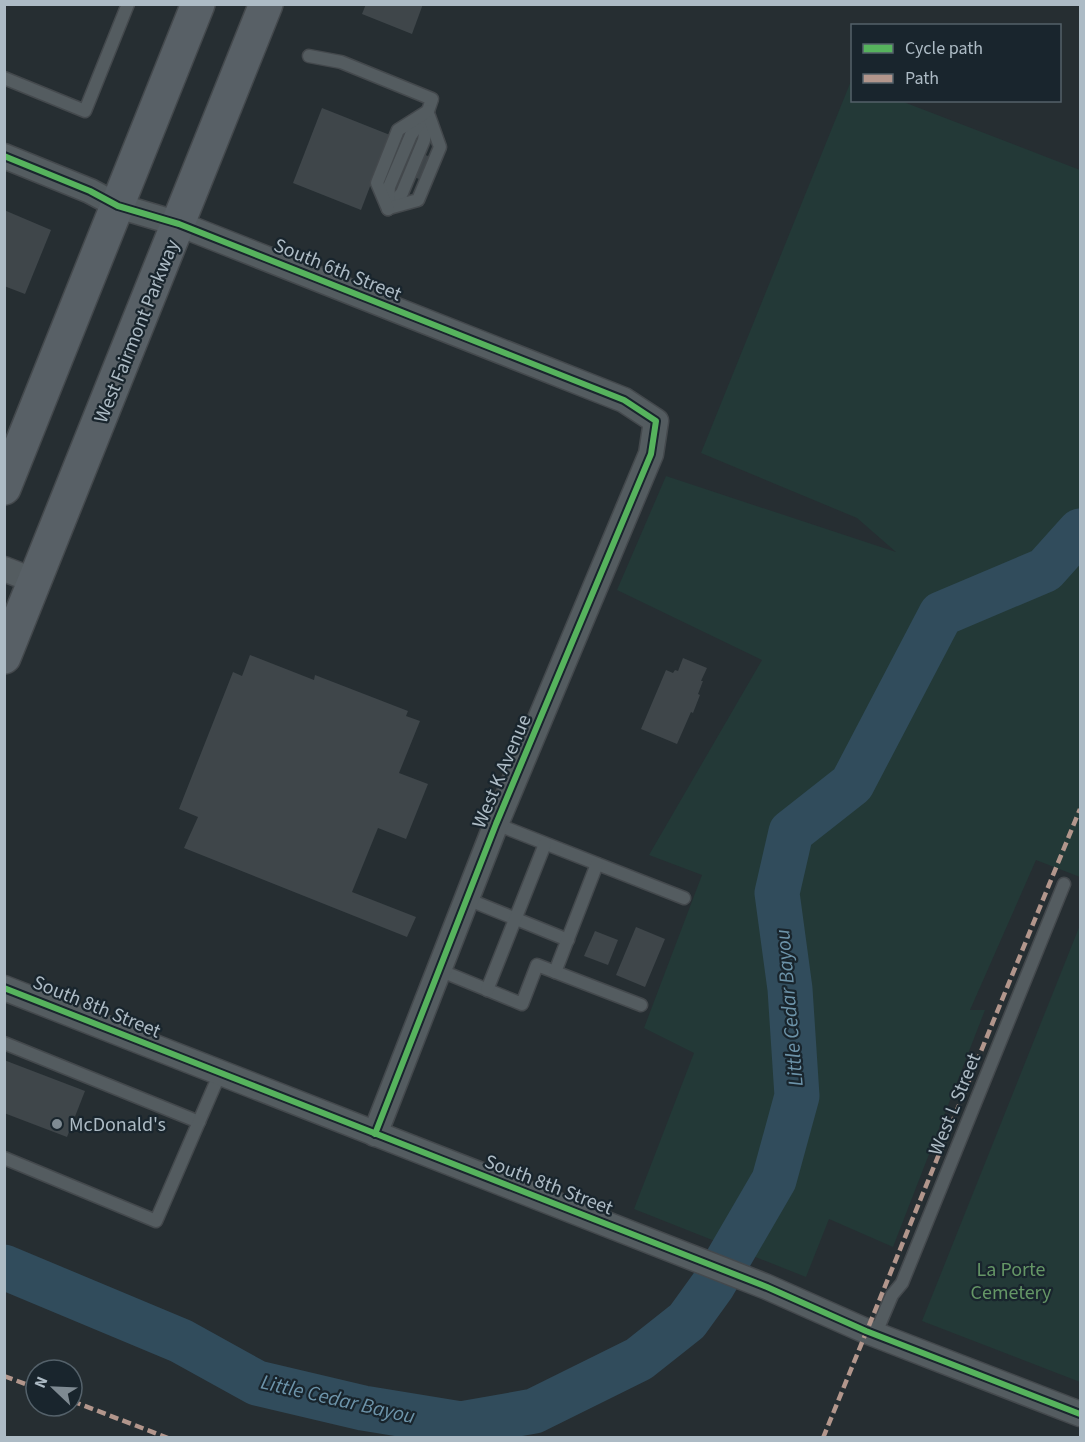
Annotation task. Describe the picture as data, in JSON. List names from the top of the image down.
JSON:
{
  "streets": {
    "main road": ["West Fairmont Parkway"],
    "street": ["South 6th Street", "West K Avenue", "South 8th Street"],
    "lane": ["West L Street"]
  },
  "crossings": [
    ["South 6th Street", "West Fairmont Parkway"],
    ["South 6th Street", "West K Avenue"],
    ["West K Avenue", "South 8th Street"],
    ["South 8th Street", "West L Street"]
  ],
  "water": ["Little Cedar Bayou"],
  "parks": ["La Porte Cemetery"],
  "places": ["McDonald's"],
  "legend": ["Cycle path", "Path"],
  "north": "top left"
}
